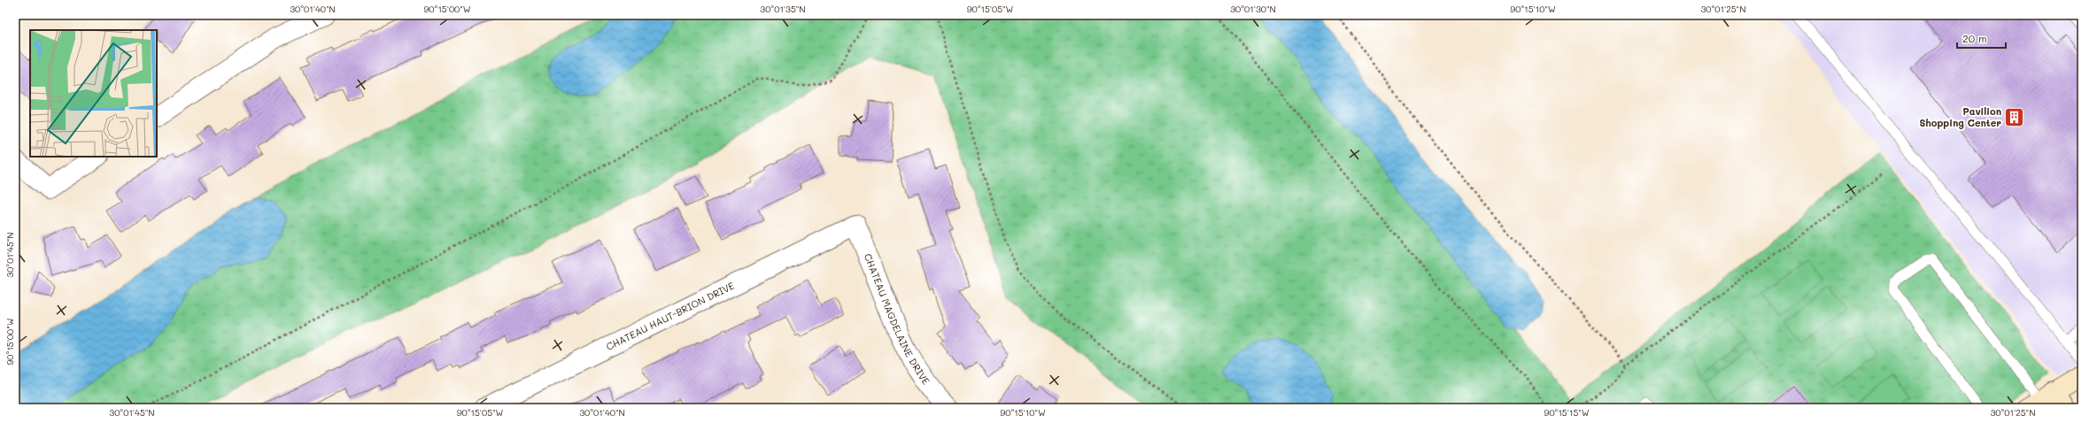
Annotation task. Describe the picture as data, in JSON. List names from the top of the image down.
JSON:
{
  "streets": {
    "street": ["CHATEAU HAUT-BRION DRIVE", "CHATEAU MAGDELAINE DRIVE"]
  },
  "crossings": [
    ["CHATEAU HAUT-BRION DRIVE", "CHATEAU MAGDELAINE DRIVE"]
  ],
  "places": {
    "building": ["Pavilion Shopping Center"]
  },
  "scale_bar": "20 m",
  "coordinates": [
    "30°01'40\"N",
    "90°15'00\"W",
    "30°01'35\"N",
    "90°15'05\"W",
    "30°01'30\"N",
    "90°15'10\"W",
    "30°01'25\"N",
    "30°01'45\"N",
    "90°15'15\"W"
  ]
}
